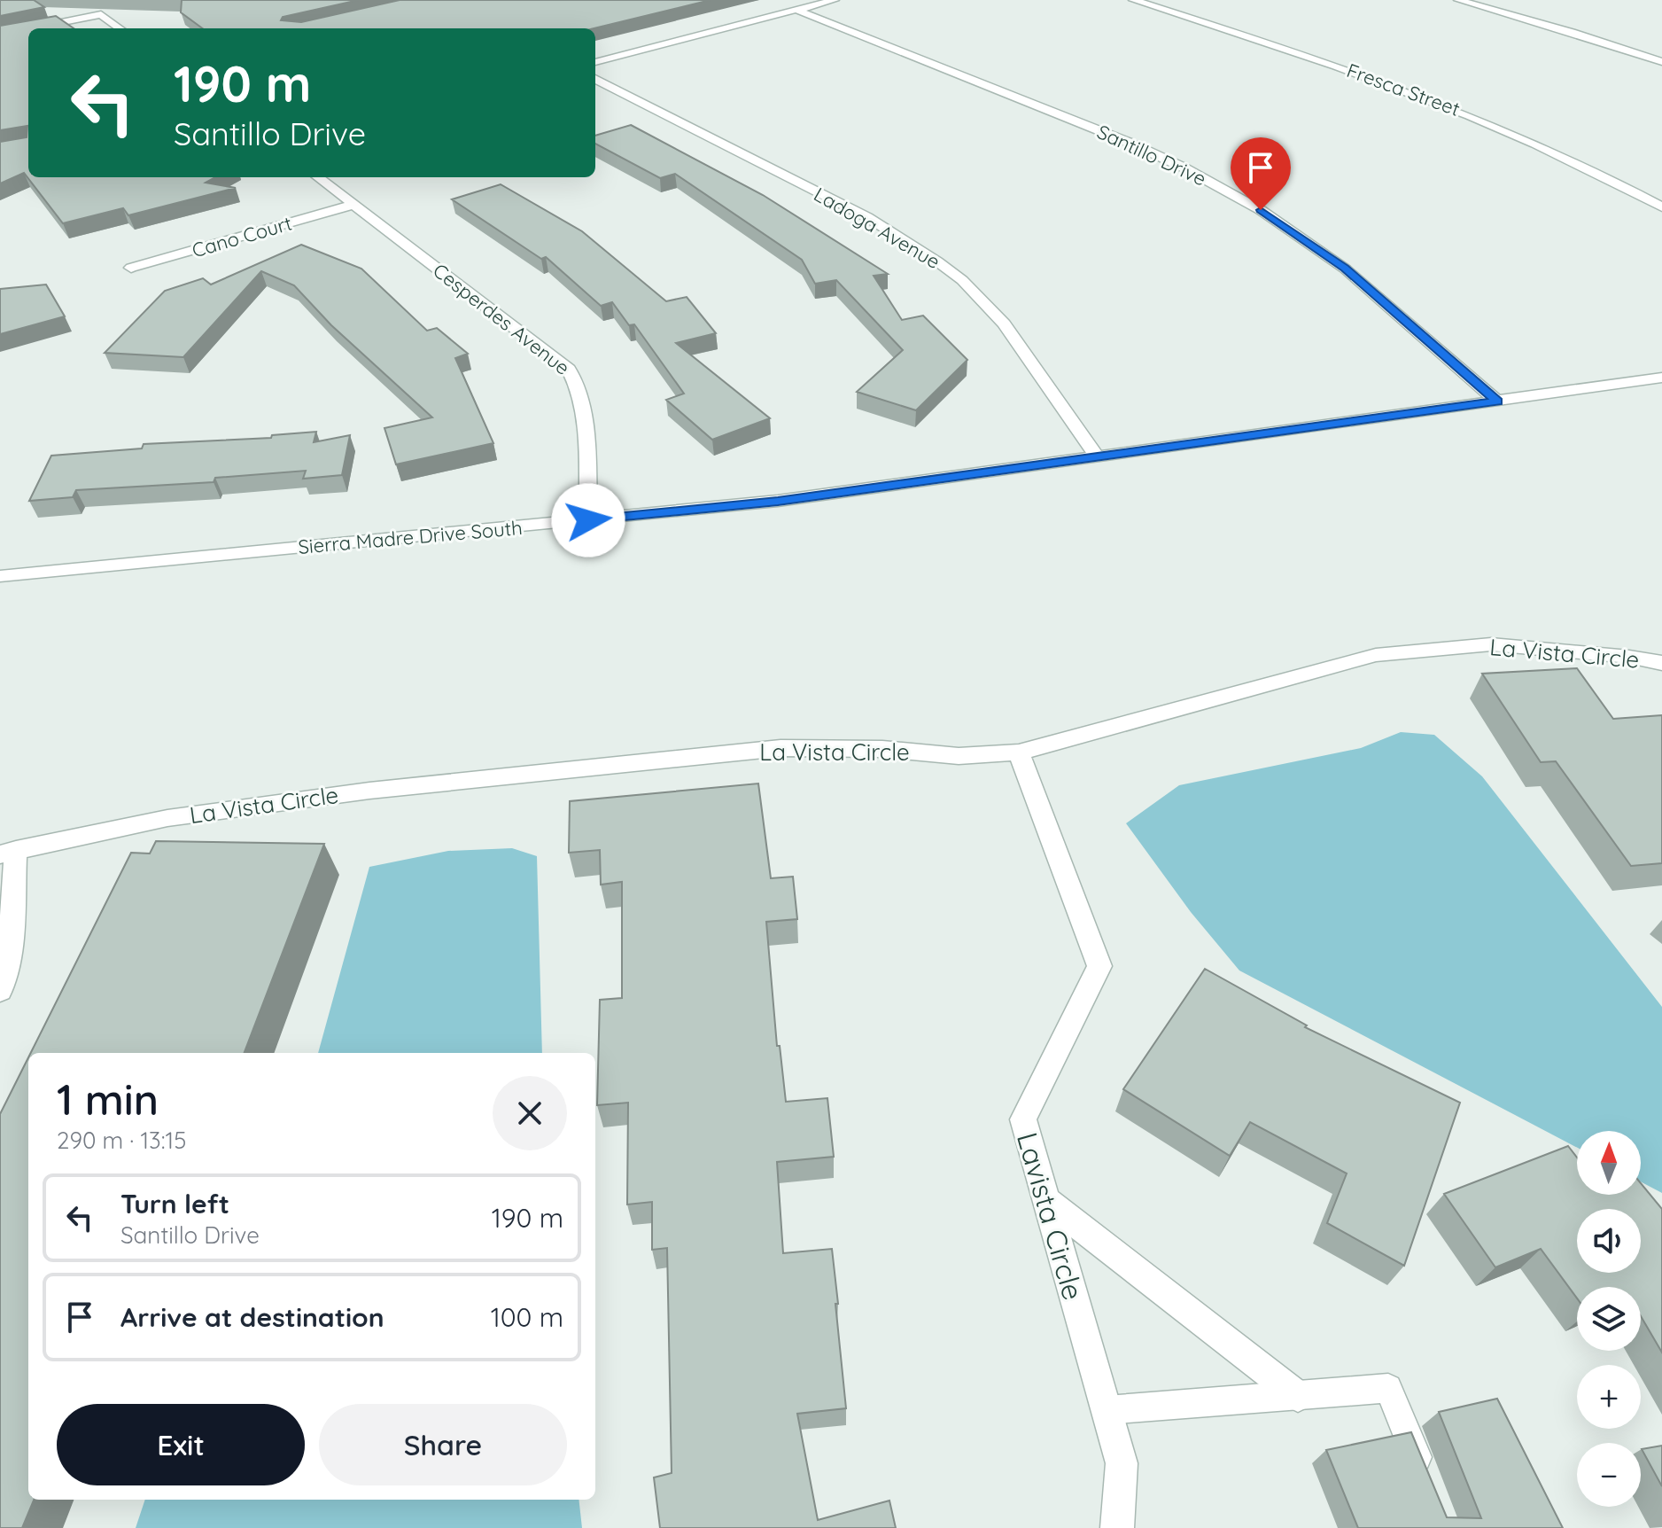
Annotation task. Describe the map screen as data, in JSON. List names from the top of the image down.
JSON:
{
  "streets": {
    "street": [
      "Fresca Street",
      "Santillo Drive",
      "Ladoga Avenue",
      "Cano Court",
      "Cesperdes Avenue",
      "Sierra Madre Drive South",
      "La Vista Circle",
      "Lavista Circle"
    ]
  },
  "crossings": [
    ["Santillo Drive", "Sierra Madre Drive South"],
    ["Ladoga Avenue", "Sierra Madre Drive South"],
    ["Cano Court", "Cesperdes Avenue"],
    ["Cesperdes Avenue", "Sierra Madre Drive South"],
    ["La Vista Circle", "Lavista Circle"]
  ],
  "north": "top",
  "page": {
    "turn": ["190 m", "Santillo Drive"],
    "heading": ["1 min", "290 m · 13:15"],
    "map_buttons": ["+", "−"],
    "list": [
      {
        "name": "Turn left",
        "note": "Santillo Drive",
        "value": "190 m"
      },
      {
        "name": "Arrive at destination",
        "value": "100 m"
      }
    ],
    "buttons": ["Exit", "Share"]
  }
}
